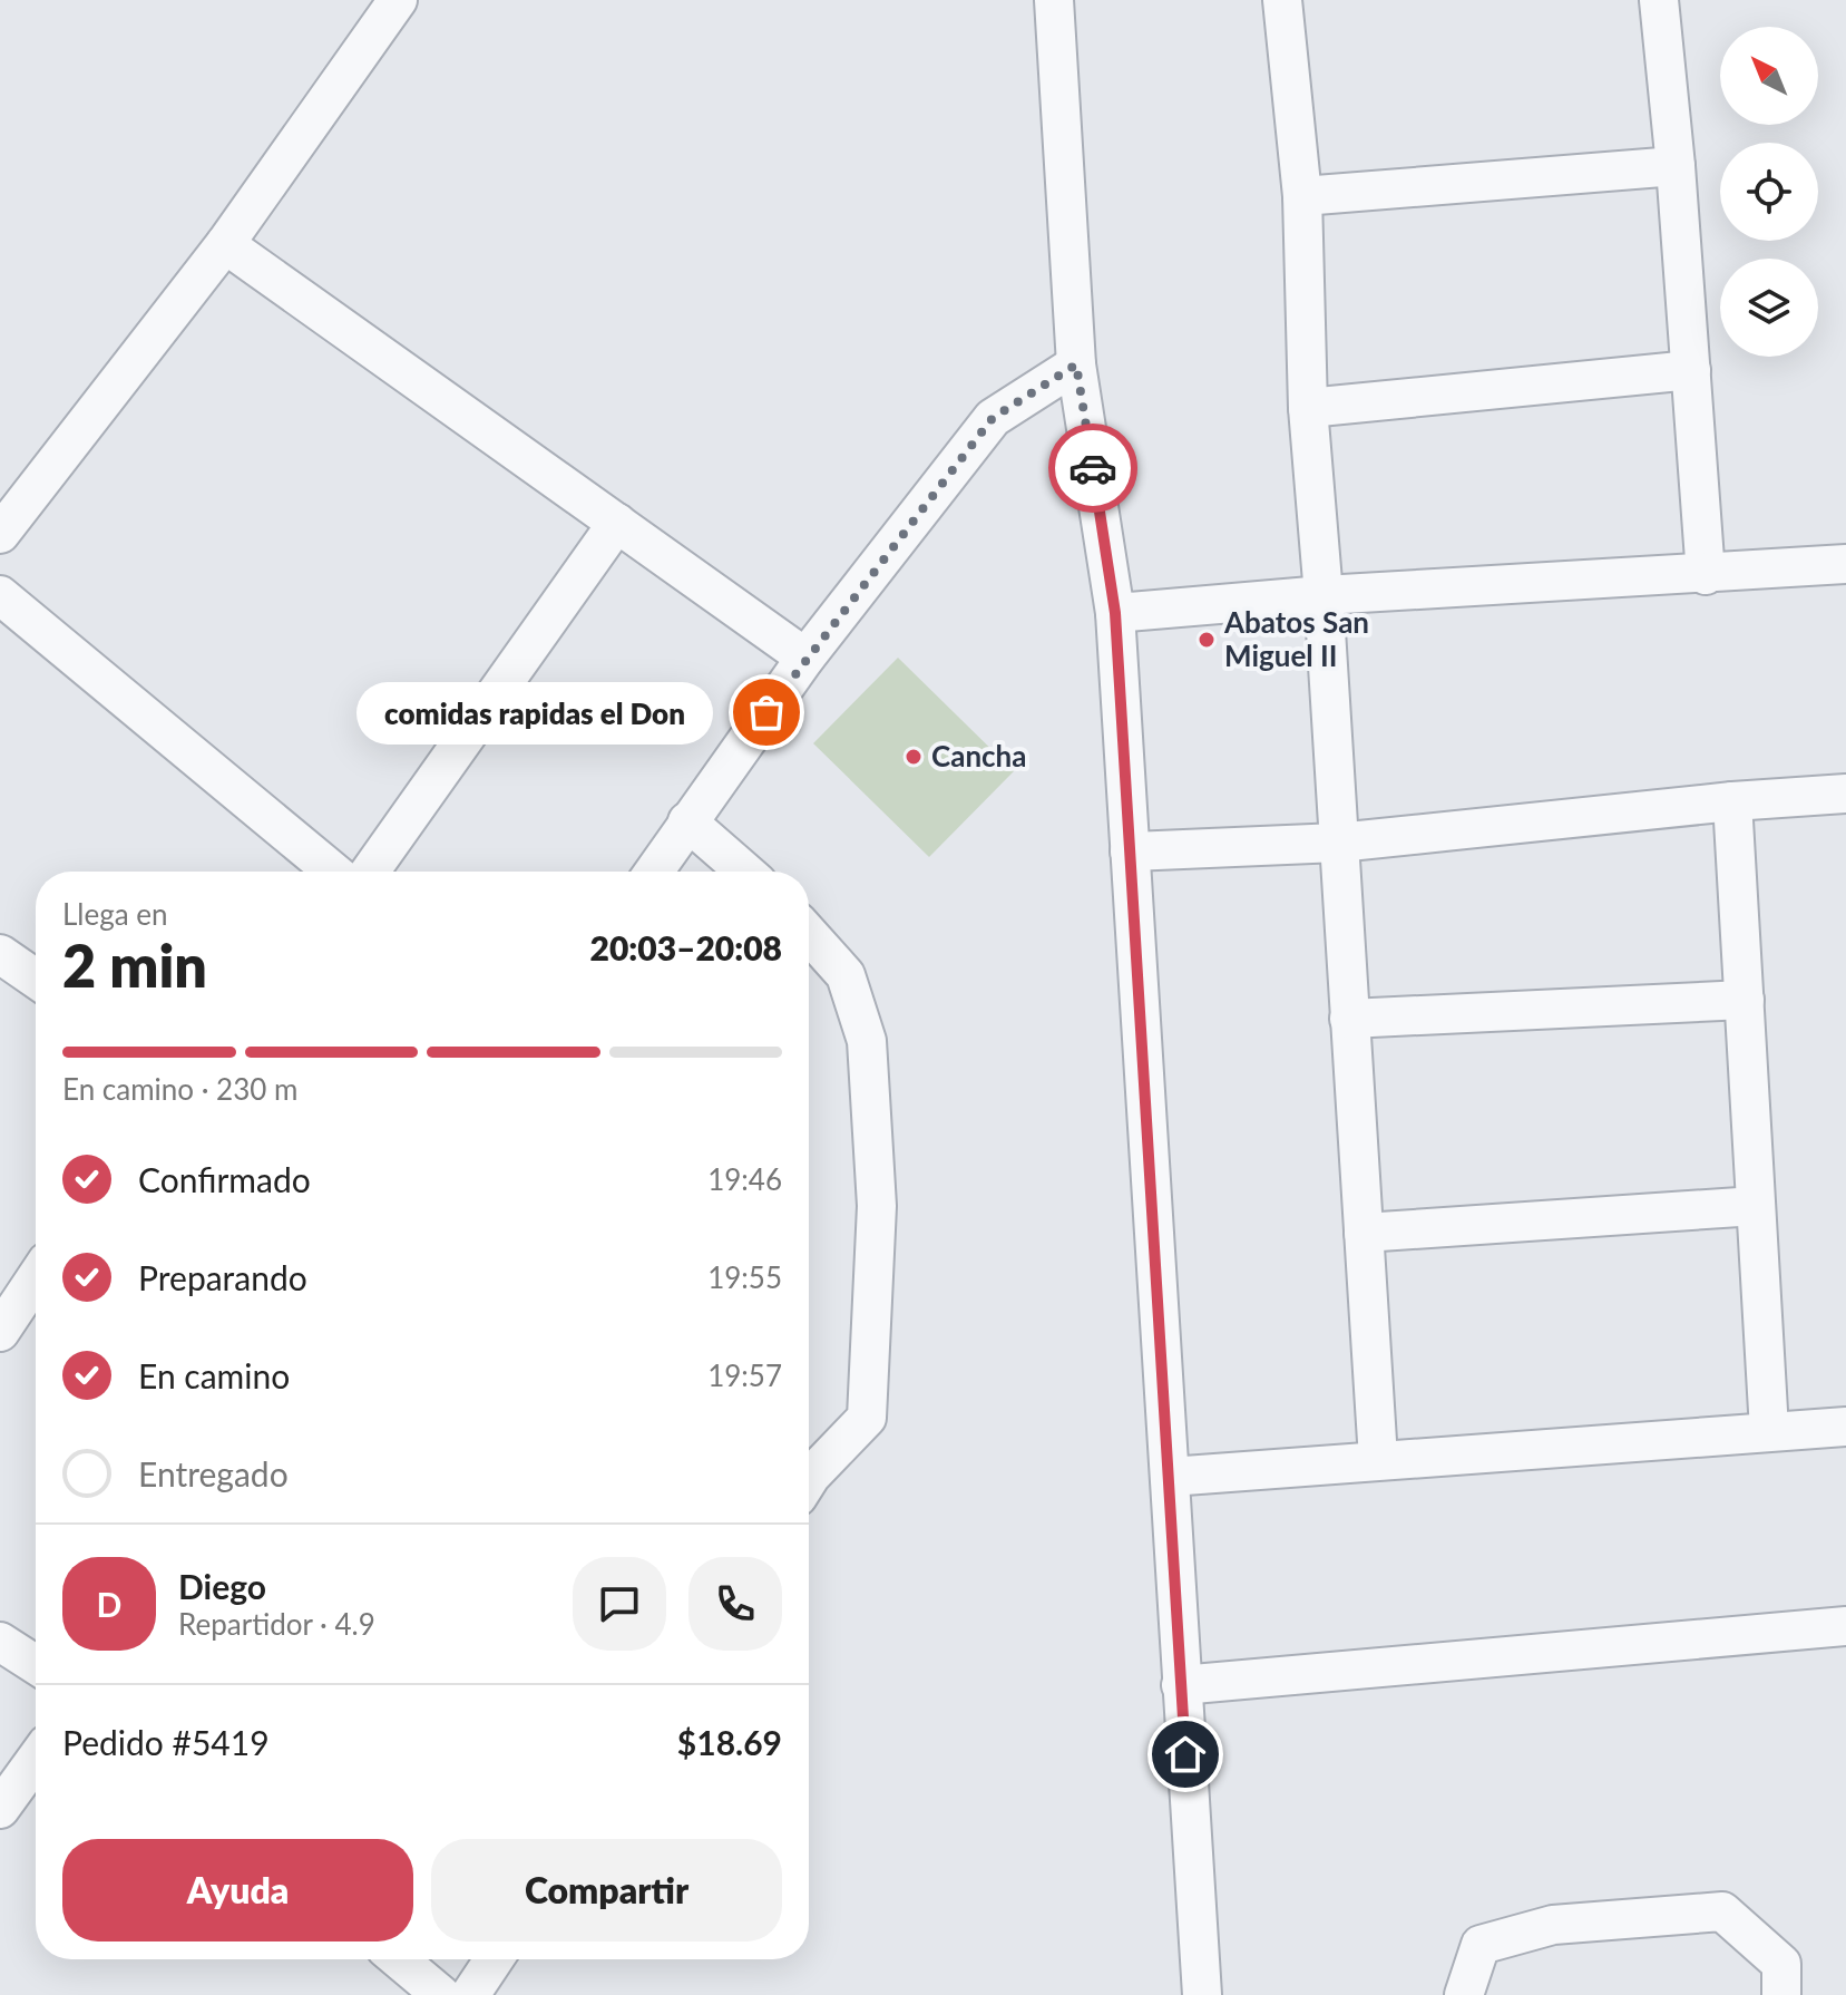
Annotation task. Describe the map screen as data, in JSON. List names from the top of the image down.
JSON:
{
  "places": ["Abatos San Miguel II", "comidas rapidas el Don", "Cancha"],
  "north": "top left",
  "page": {
    "bubble": "comidas rapidas el Don",
    "heading": ["2 min", "Llega en", "20:03–20:08"],
    "panel": [
      "Diego",
      "Repartidor · 4.9",
      "Pedido #5419",
      "$18.69"
    ],
    "bar": "En camino · 230 m",
    "list": [
      ["Confirmado", "19:46"],
      ["Preparando", "19:55"],
      ["En camino", "19:57"],
      "Entregado"
    ],
    "round": "D",
    "buttons": ["Ayuda", "Compartir"]
  }
}
